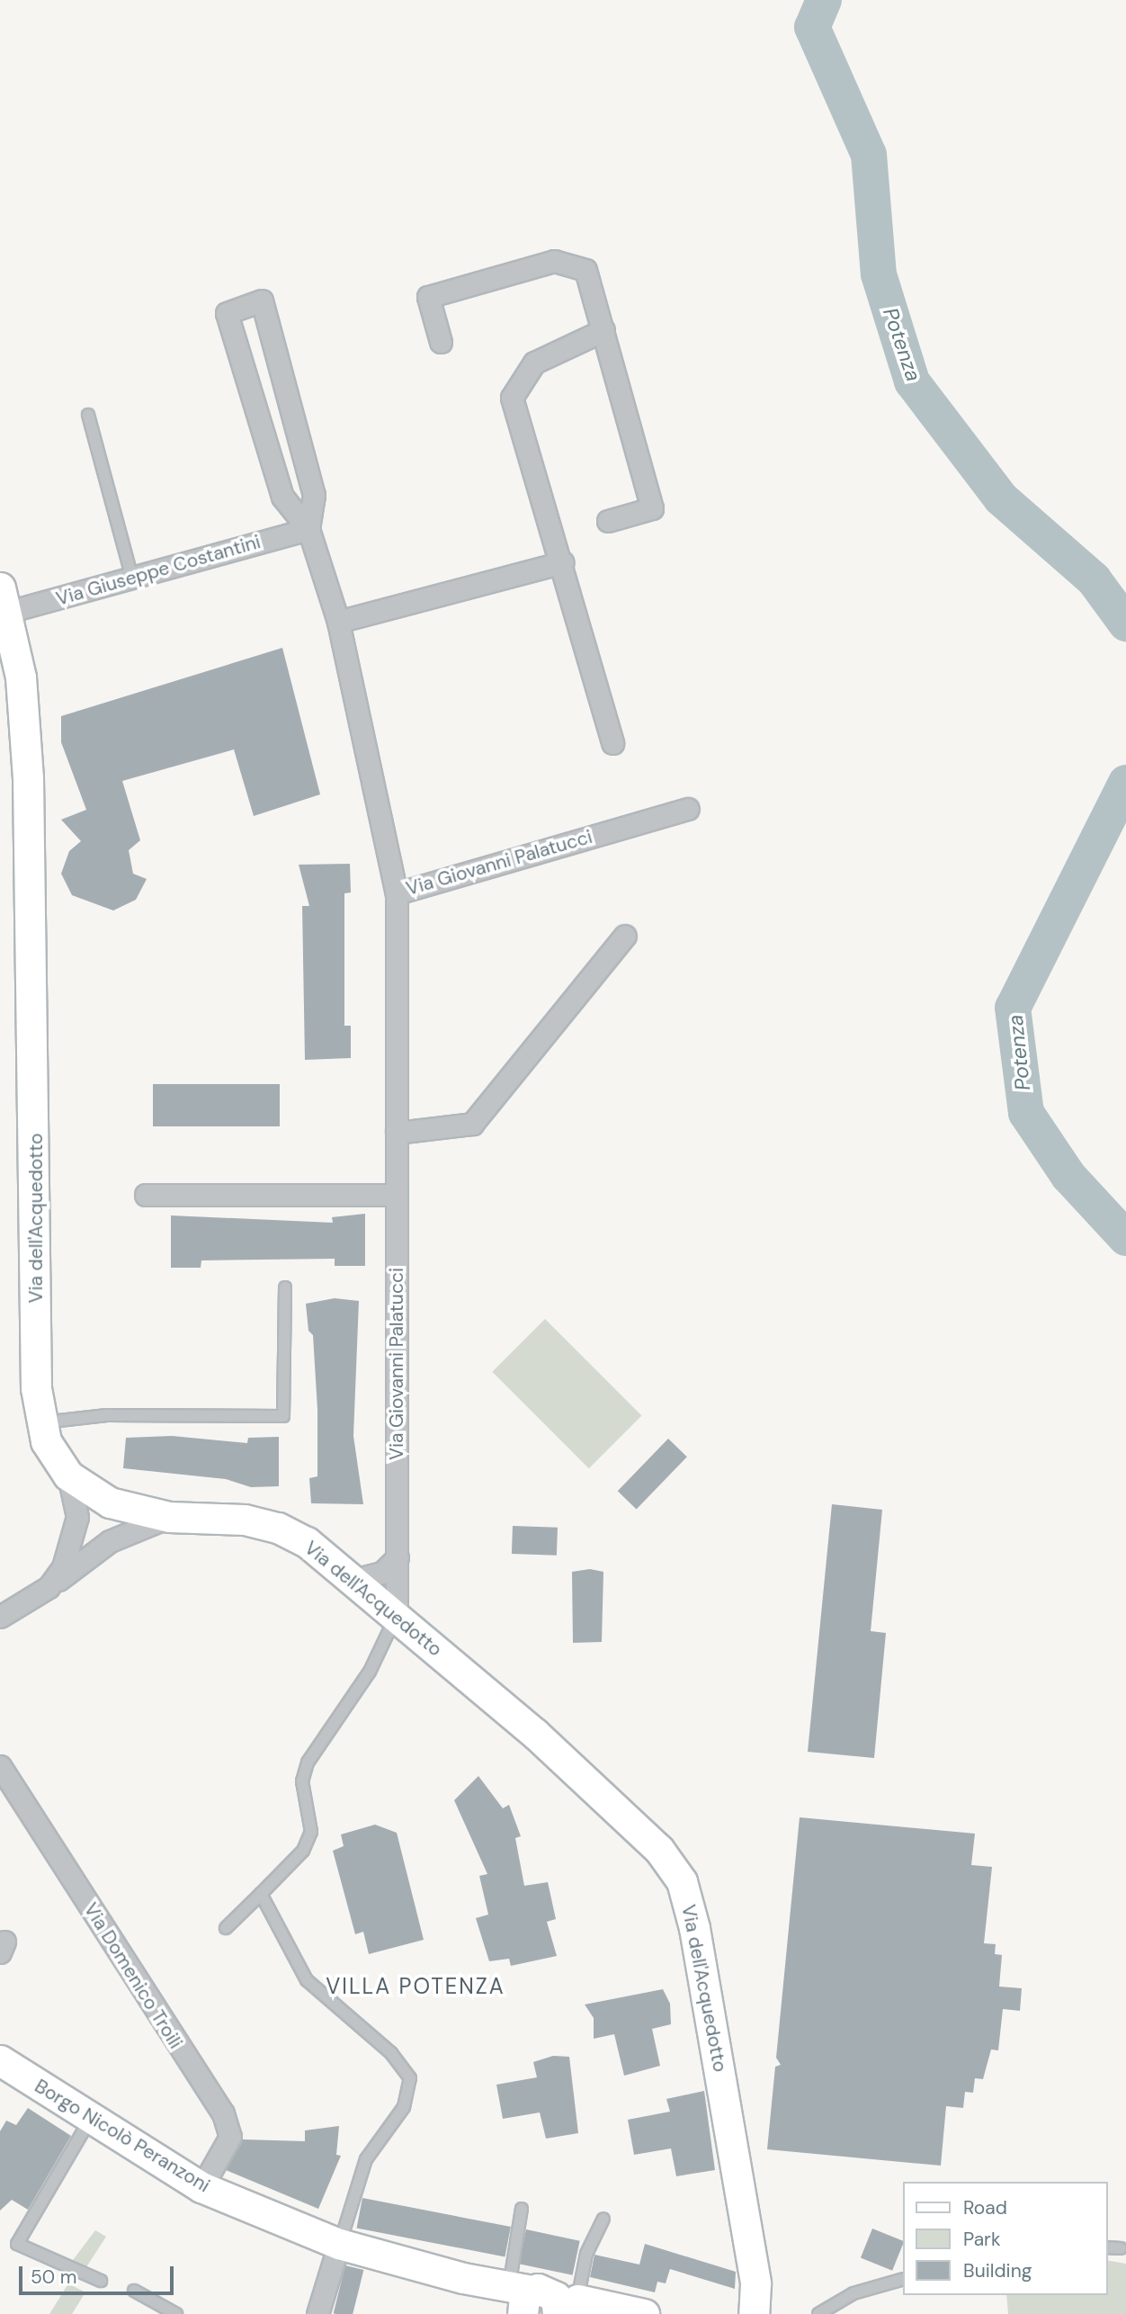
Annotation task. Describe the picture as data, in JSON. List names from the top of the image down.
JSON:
{
  "streets": {
    "street": [
      "Via Giuseppe Costantini",
      "Via Giovanni Palatucci",
      "Via dell'Acquedotto",
      "Via Domenico Troili",
      "Borgo Nicolò Peranzoni"
    ]
  },
  "crossings": [
    ["Via Giuseppe Costantini", "Via dell'Acquedotto"],
    ["Via Giovanni Palatucci", "Via dell'Acquedotto"],
    ["Via Domenico Troili", "Borgo Nicolò Peranzoni"]
  ],
  "districts": ["VILLA POTENZA"],
  "water": ["Potenza"],
  "legend": ["Road", "Park", "Building"],
  "scale_bar": "50 m"
}
